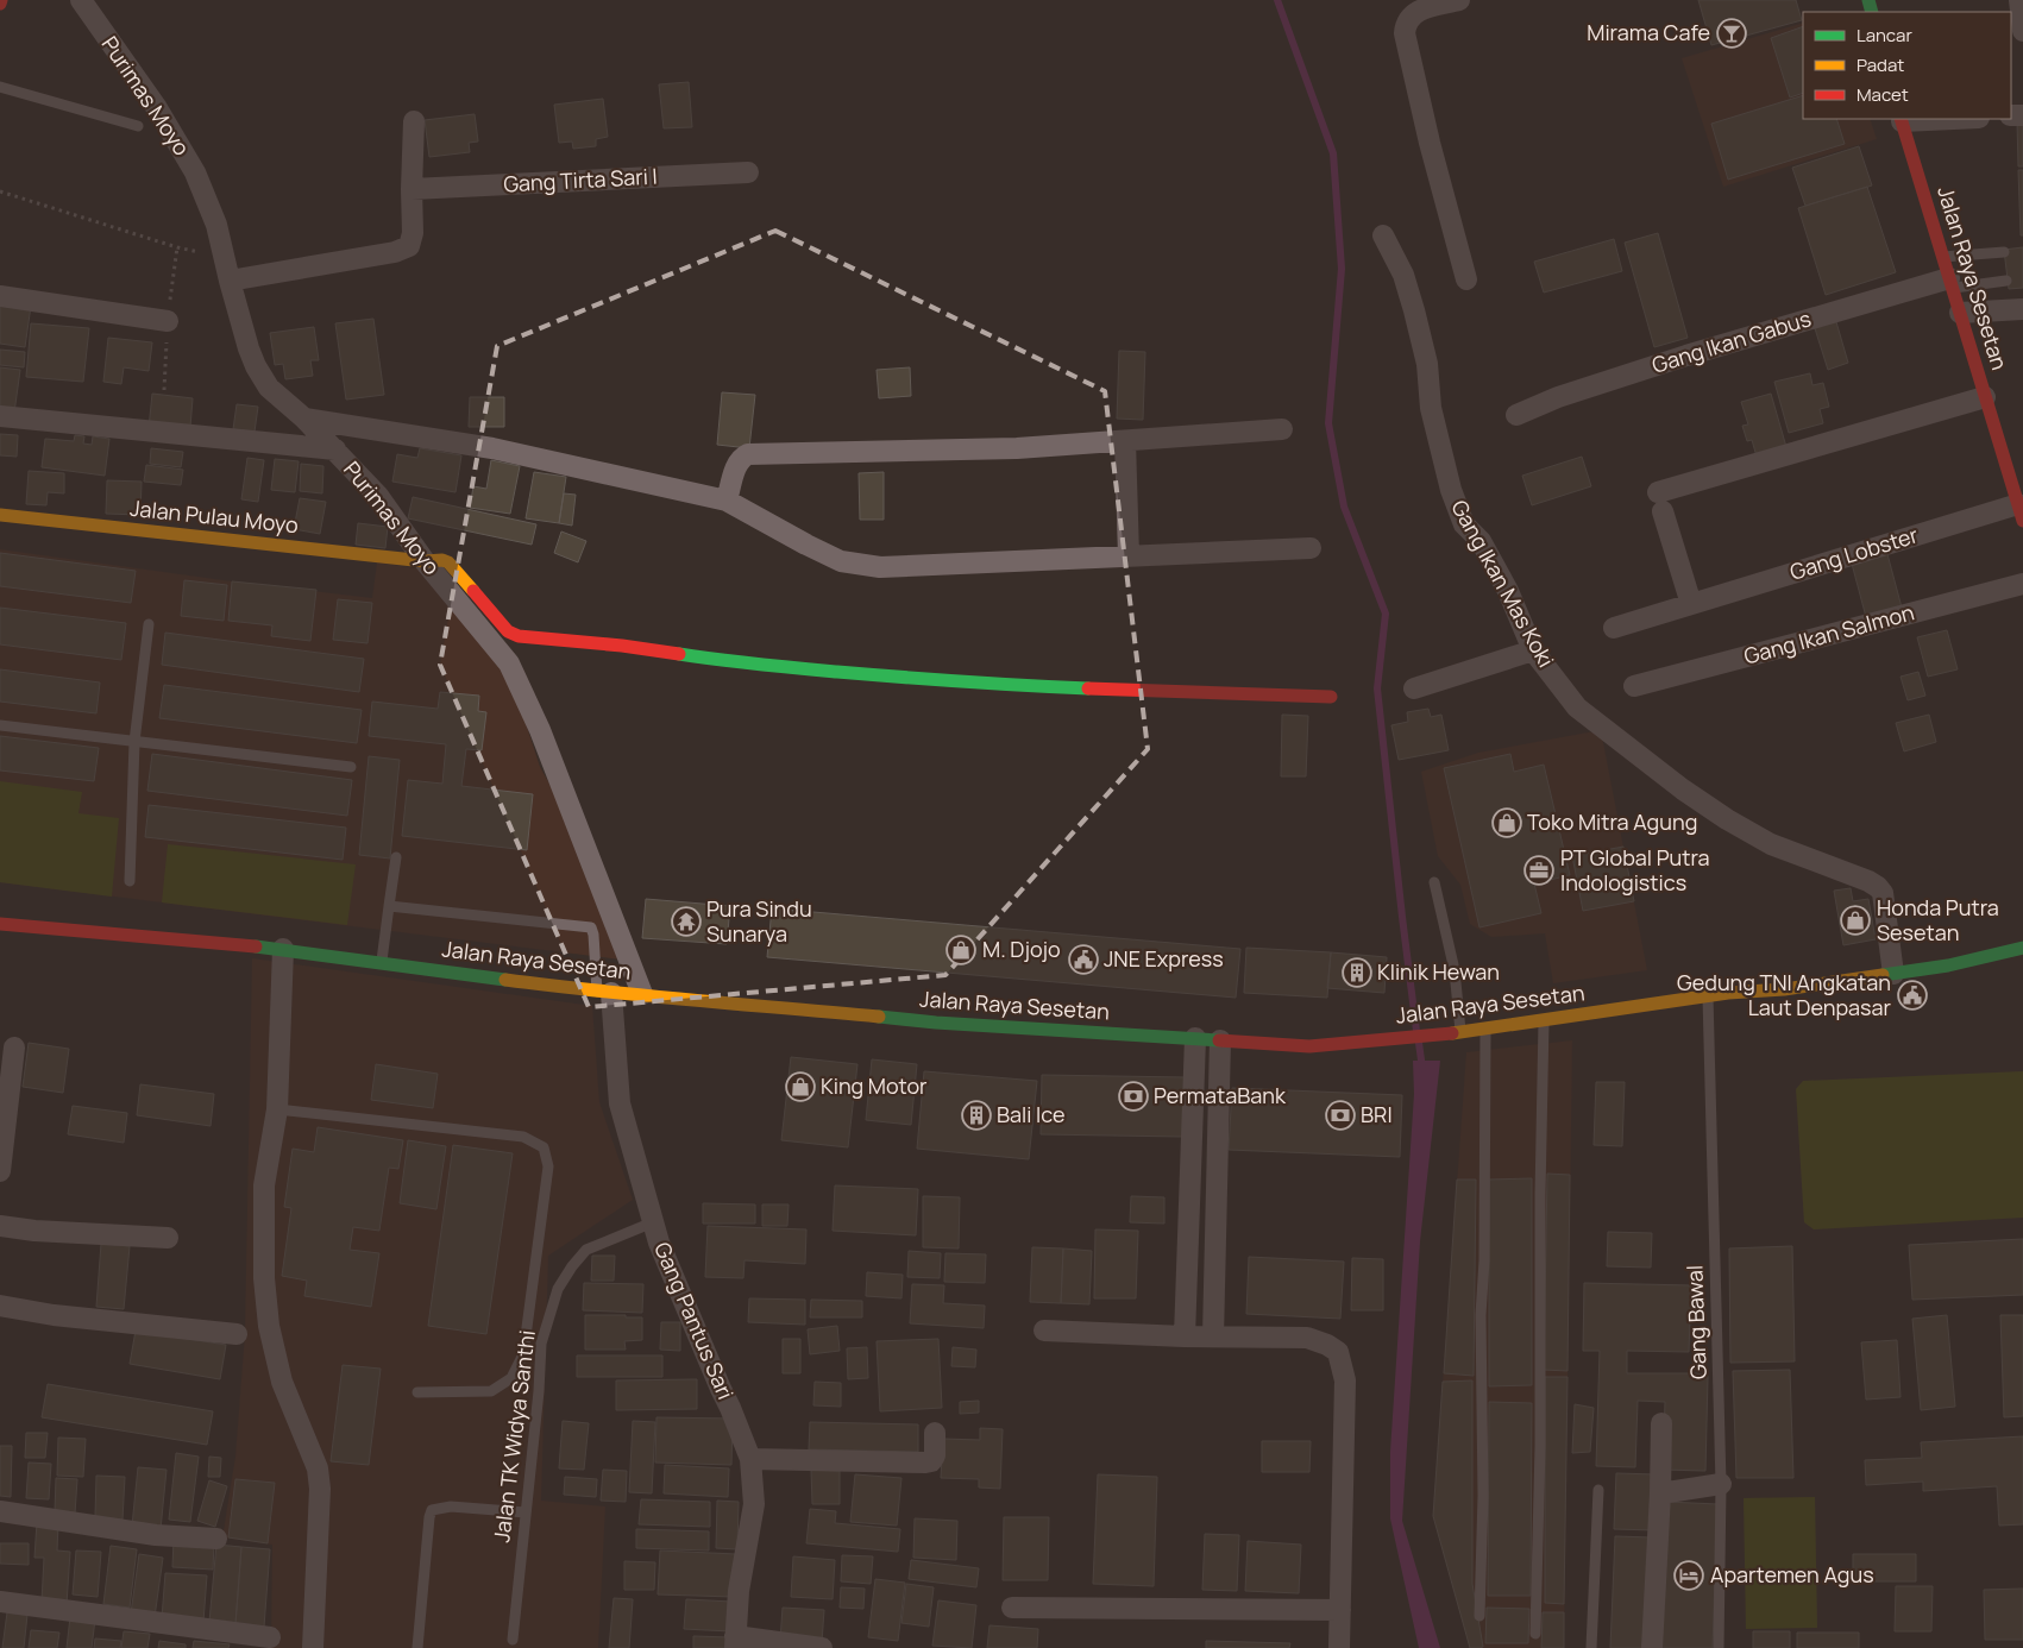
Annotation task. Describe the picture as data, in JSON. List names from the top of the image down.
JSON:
{
  "streets": {
    "main road": ["Jalan Raya Sesetan", "Jalan Pulau Moyo"],
    "street": [
      "Purimas Moyo",
      "Gang Tirta Sari I",
      "Gang Ikan Gabus",
      "Gang Lobster",
      "Gang Ikan Mas Koki",
      "Gang Ikan Salmon",
      "Gang Pantus Sari"
    ],
    "lane": ["Gang Bawal", "Jalan TK Widya Santhi"]
  },
  "crossings": [
    ["Purimas Moyo", "Jalan Raya Sesetan"],
    ["Purimas Moyo", "Jalan Pulau Moyo"],
    ["Jalan Raya Sesetan", "Gang Ikan Gabus"],
    ["Jalan Raya Sesetan", "Gang Lobster"],
    ["Jalan Raya Sesetan", "Gang Ikan Mas Koki"],
    ["Jalan Raya Sesetan", "Gang Pantus Sari"],
    ["Jalan Raya Sesetan", "Gang Bawal"],
    ["Gang Pantus Sari", "Jalan TK Widya Santhi"]
  ],
  "places": {
    "bar": ["Mirama Cafe"],
    "shop": [
      "Toko Mitra Agung",
      "Honda Putra Sesetan",
      "M. Djojo",
      "King Motor"
    ],
    "office": ["PT Global Putra Indologistics"],
    "temple": ["Pura Sindu Sunarya"],
    "public building": ["JNE Express", "Gedung TNI Angkatan Laut Denpasar"],
    "building": ["Klinik Hewan", "Bali Ice"],
    "bank": ["PermataBank", "BRI"],
    "hotel": ["Apartemen Agus"]
  },
  "legend": ["Lancar", "Padat", "Macet"]
}
